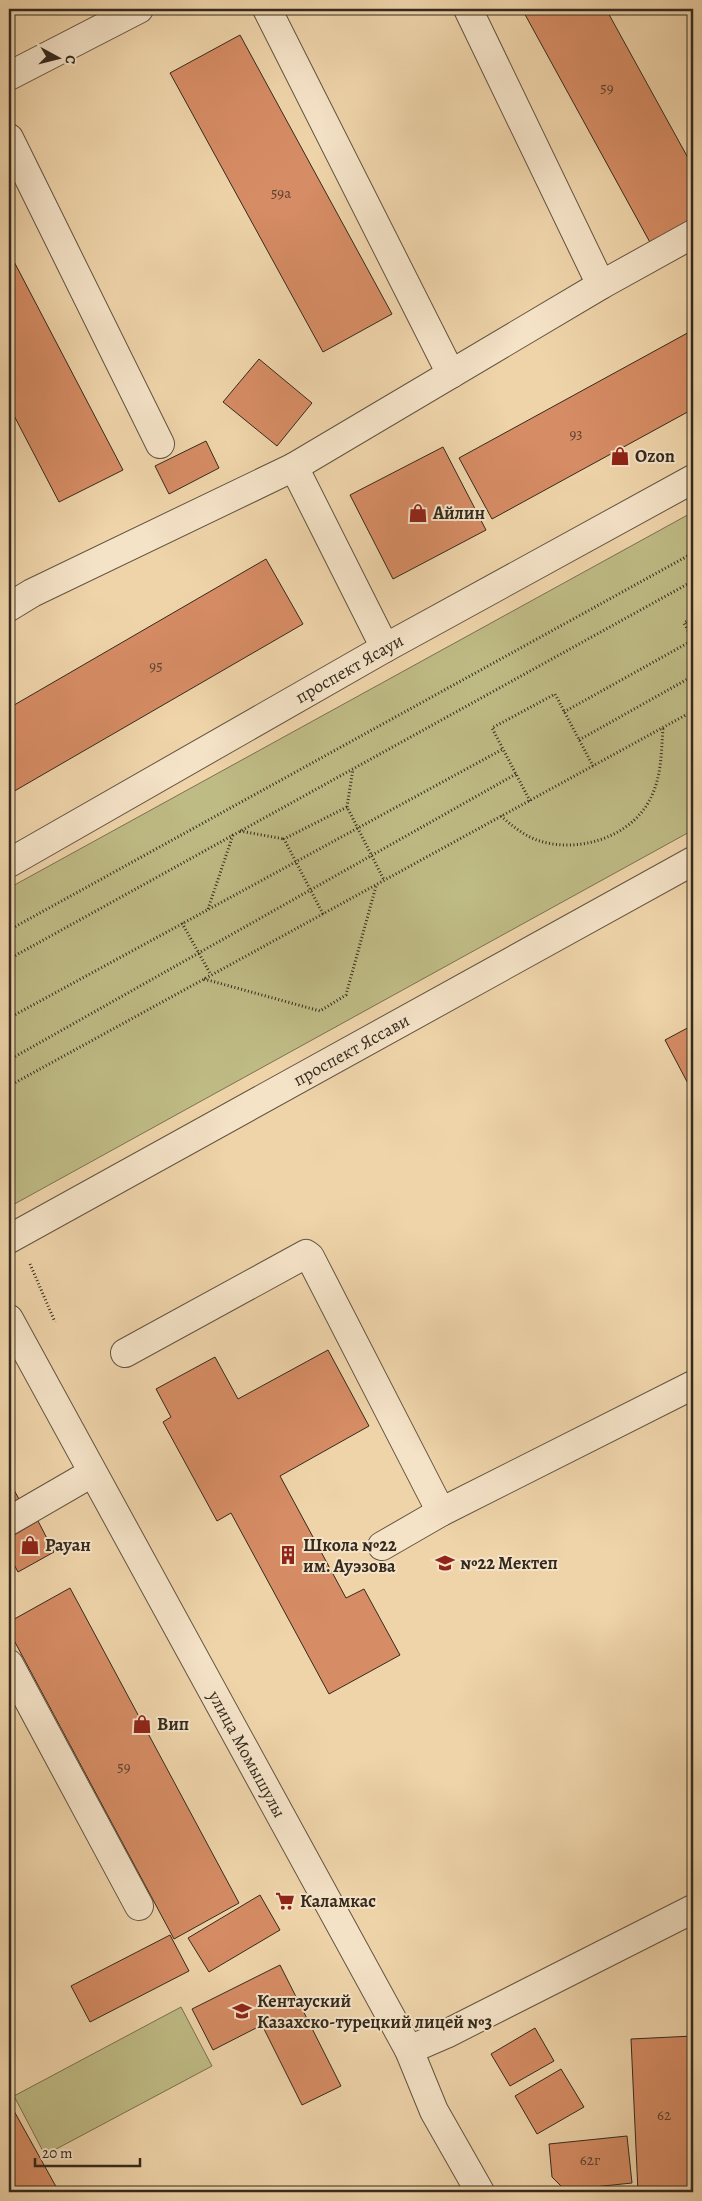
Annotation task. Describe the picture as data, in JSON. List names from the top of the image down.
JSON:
{
  "streets": {
    "street": ["проспект Ясауи", "проспект Яссави", "улица Момышулы"]
  },
  "places": {
    "shop": [
      "Ozon",
      "Айлин",
      "Рауан",
      "Вип"
    ],
    "building": ["Школа №22 им. Ауэзова"],
    "school or university": ["№22 Мектеп", "Кентауский Казахско-турецкий лицей №3"],
    "supermarket": ["Каламкас"]
  },
  "house_numbers": [
    "59",
    "59а",
    "93",
    "95",
    "59",
    "62",
    "62г"
  ],
  "scale_bar": "20 m",
  "north": "right"
}
